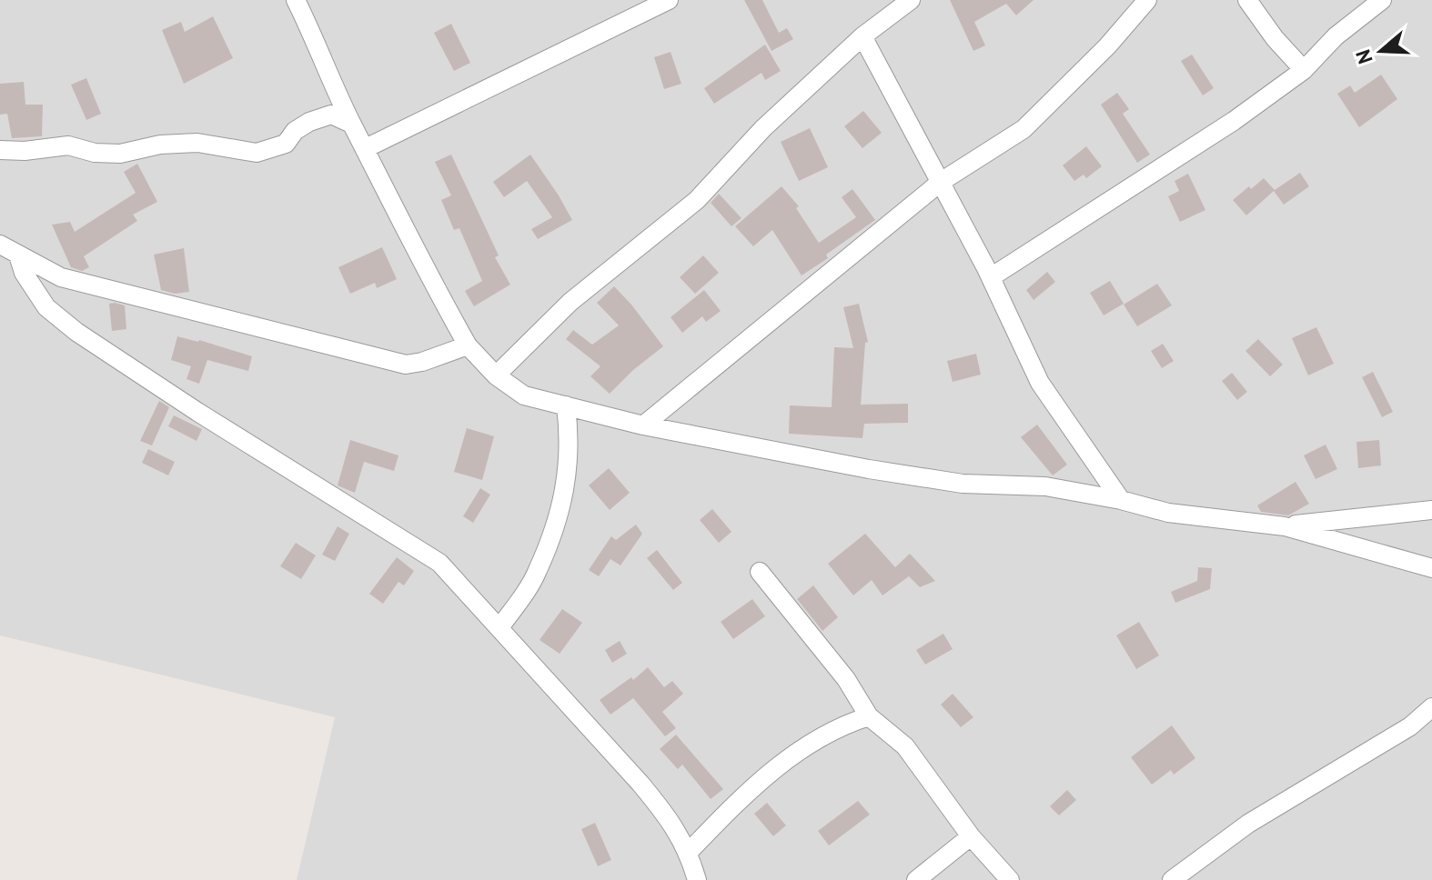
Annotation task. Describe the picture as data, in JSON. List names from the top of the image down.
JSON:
{
  "north": "left"
}
